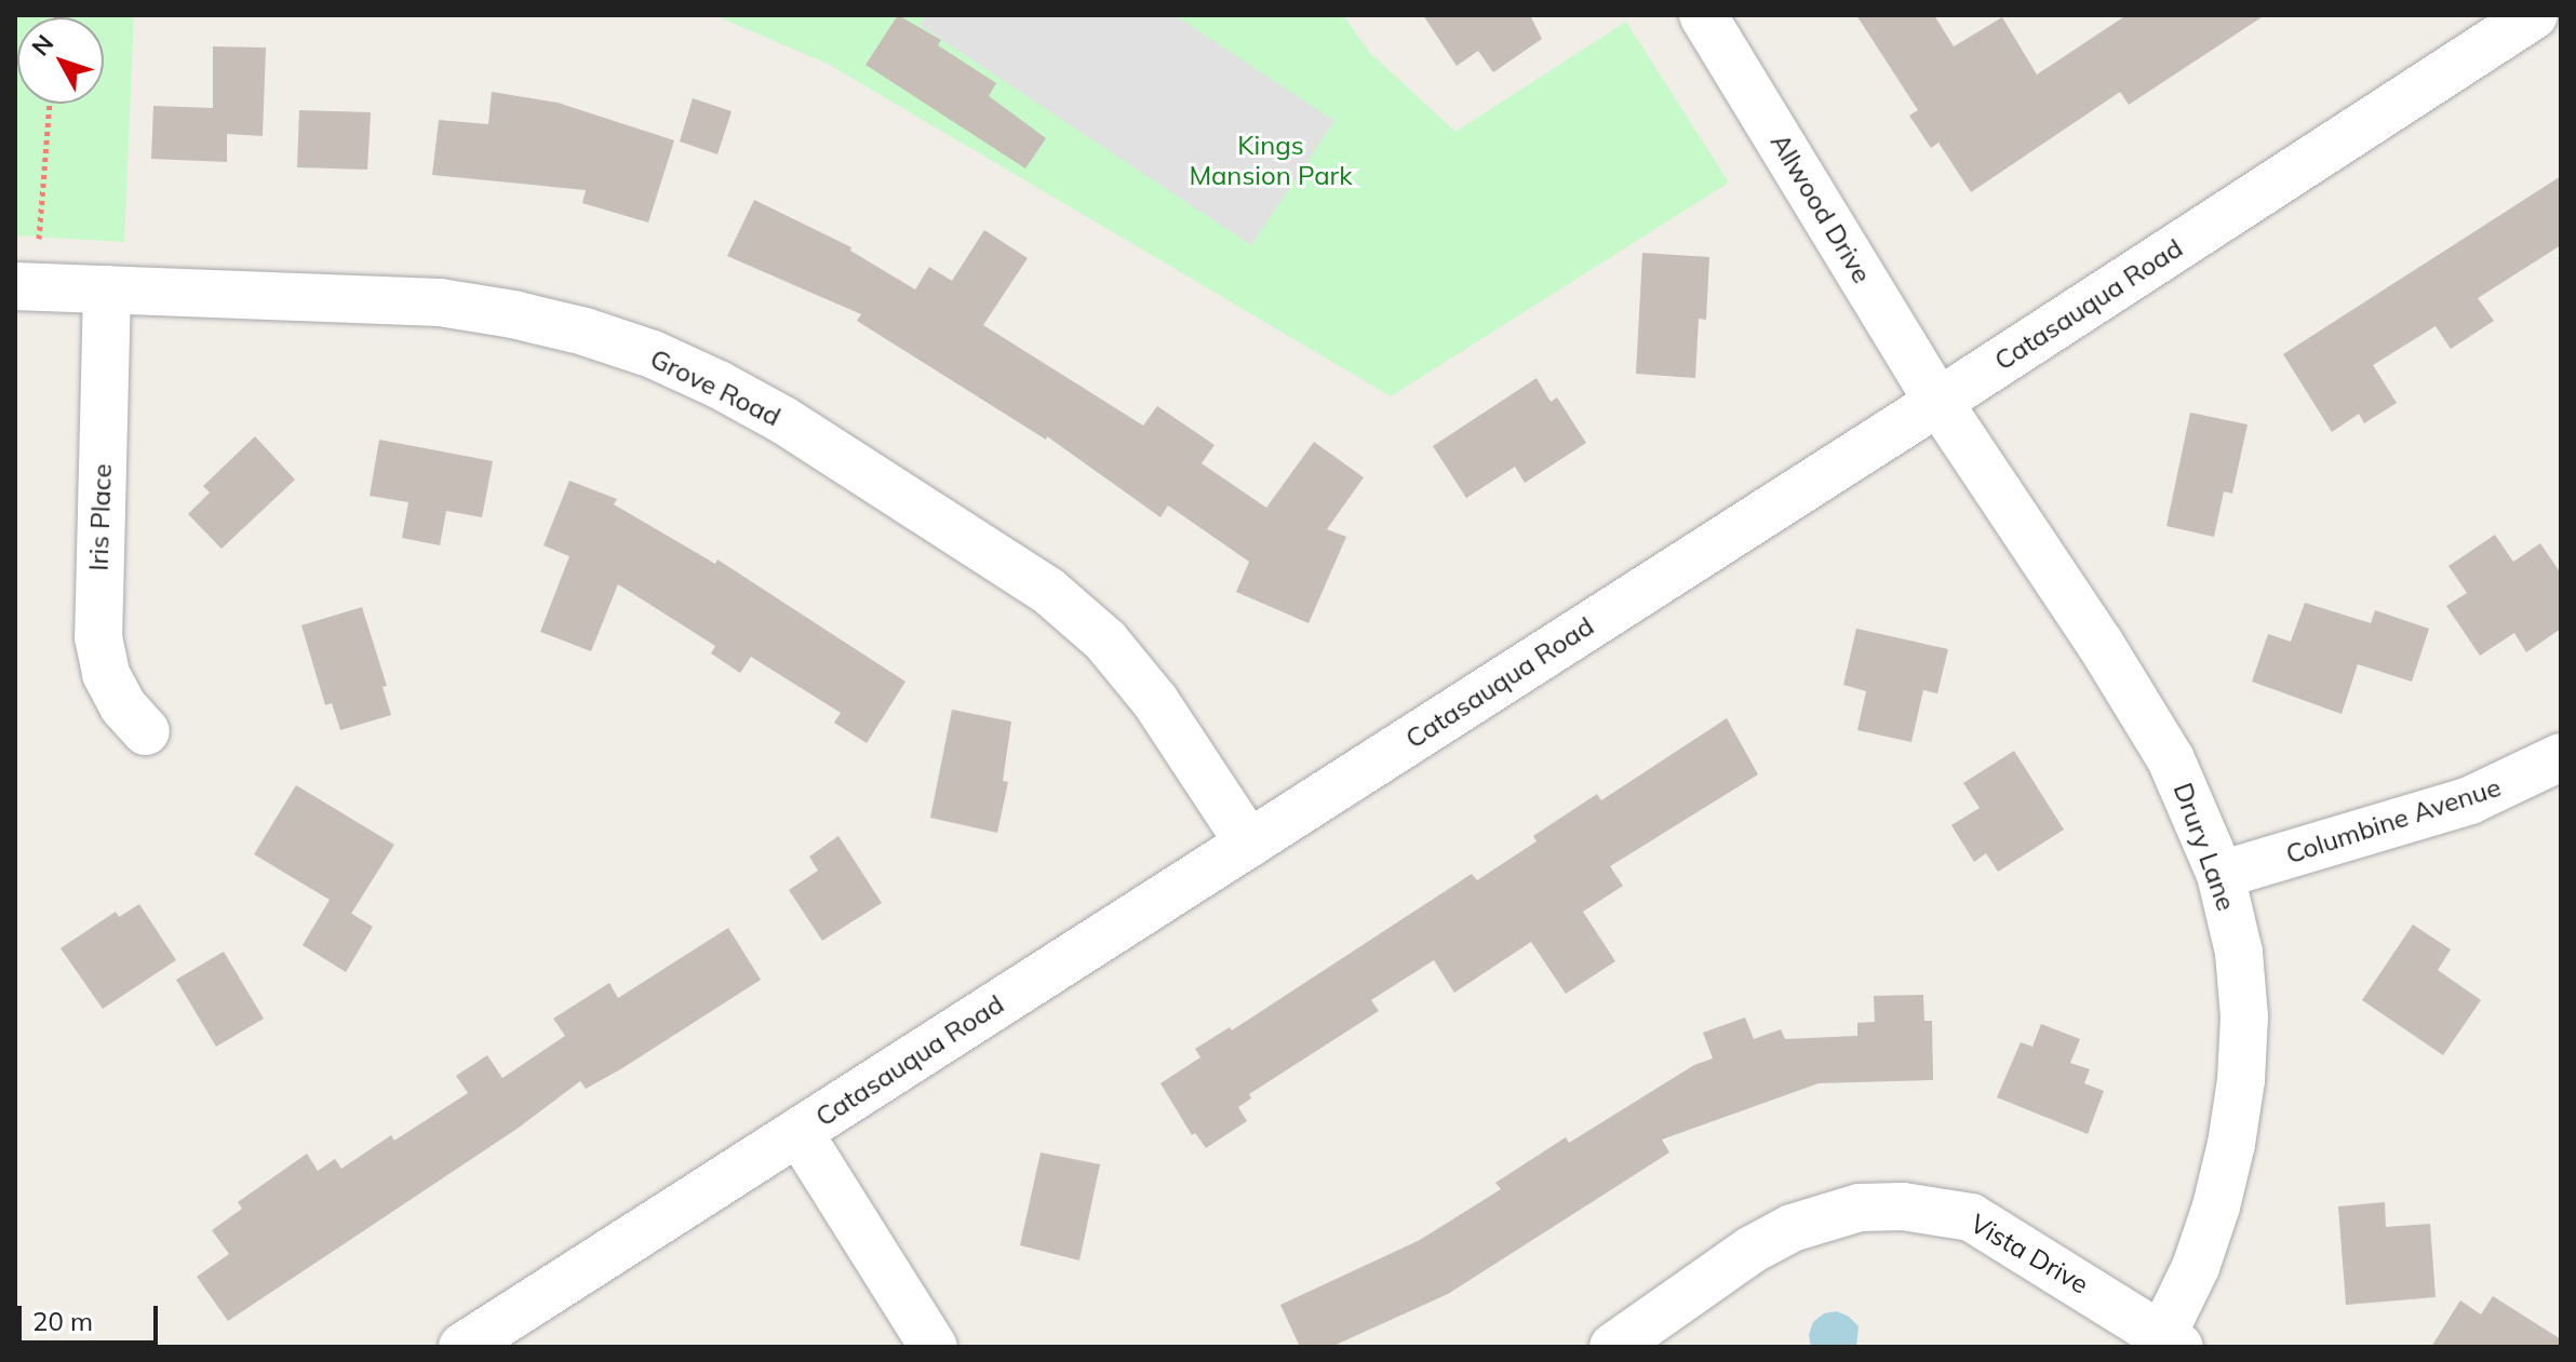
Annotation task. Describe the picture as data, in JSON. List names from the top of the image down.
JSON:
{
  "streets": {
    "street": [
      "Allwood Drive",
      "Catasauqua Road",
      "Grove Road",
      "Iris Place",
      "Columbine Avenue",
      "Drury Lane",
      "Vista Drive"
    ]
  },
  "crossings": [
    ["Allwood Drive", "Catasauqua Road"],
    ["Allwood Drive", "Drury Lane"],
    ["Catasauqua Road", "Grove Road"],
    ["Catasauqua Road", "Drury Lane"],
    ["Grove Road", "Iris Place"],
    ["Columbine Avenue", "Drury Lane"],
    ["Drury Lane", "Vista Drive"]
  ],
  "parks": ["Kings Mansion Park"],
  "scale_bar": "20 m",
  "north": "top left"
}
